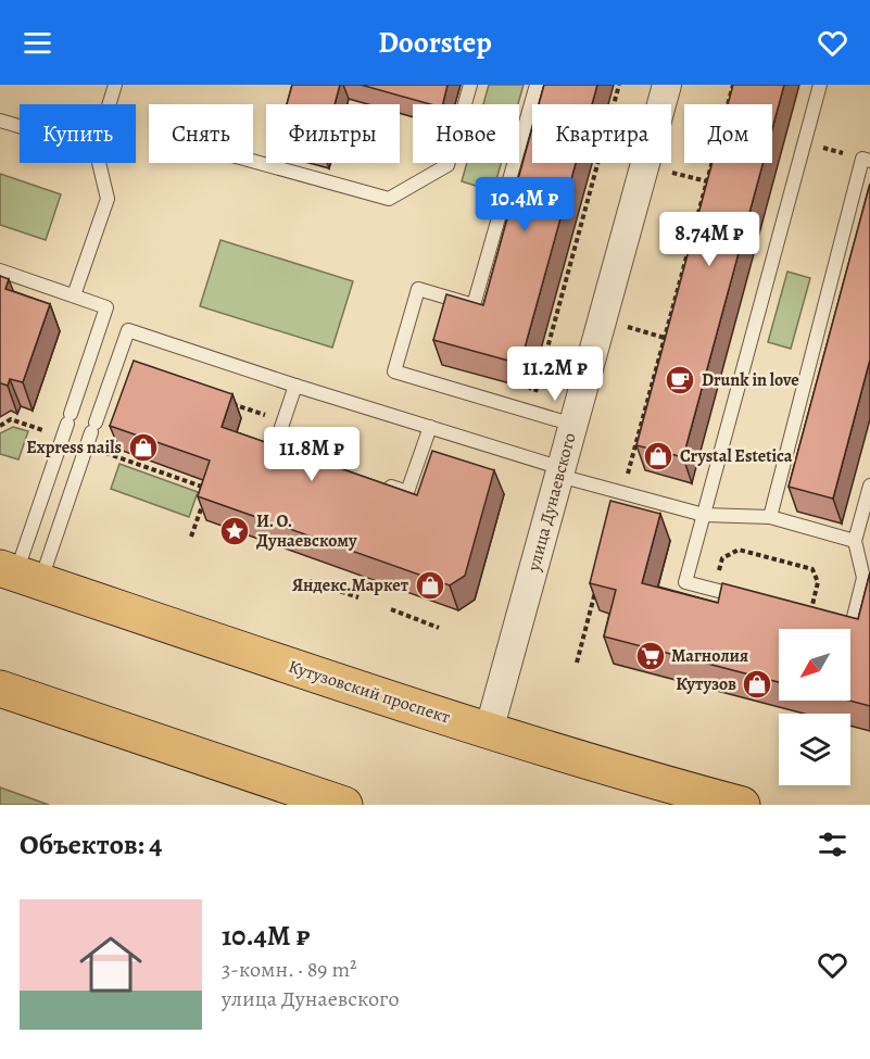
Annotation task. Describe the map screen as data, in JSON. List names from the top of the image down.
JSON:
{
  "streets": {
    "main road": ["Кутузовский проспект"],
    "street": ["улица Дунаевского"]
  },
  "crossings": [
    ["улица Дунаевского", "Кутузовский проспект"]
  ],
  "places": {
    "cafe": ["Drunk in love"],
    "shop": [
      "Express nails",
      "Crystal Estetica",
      "Яндекс.Маркет",
      "Кутузов"
    ],
    "place": ["И. О. Дунаевскому"],
    "supermarket": ["Магнолия"]
  },
  "north": "bottom left",
  "page": {
    "header": "Doorstep",
    "chip": [
      "Купить",
      "Снять",
      "Фильтры",
      "Новое",
      "Квартира",
      "Дом"
    ],
    "price": [
      "10.4M ₽",
      "8.74M ₽",
      "11.2M ₽",
      "11.8M ₽"
    ],
    "heading": "Объектов: 4",
    "list": [
      {
        "name": "10.4M ₽",
        "note": "3-комн. · 89 m² · улица Дунаевского"
      }
    ]
  }
}
